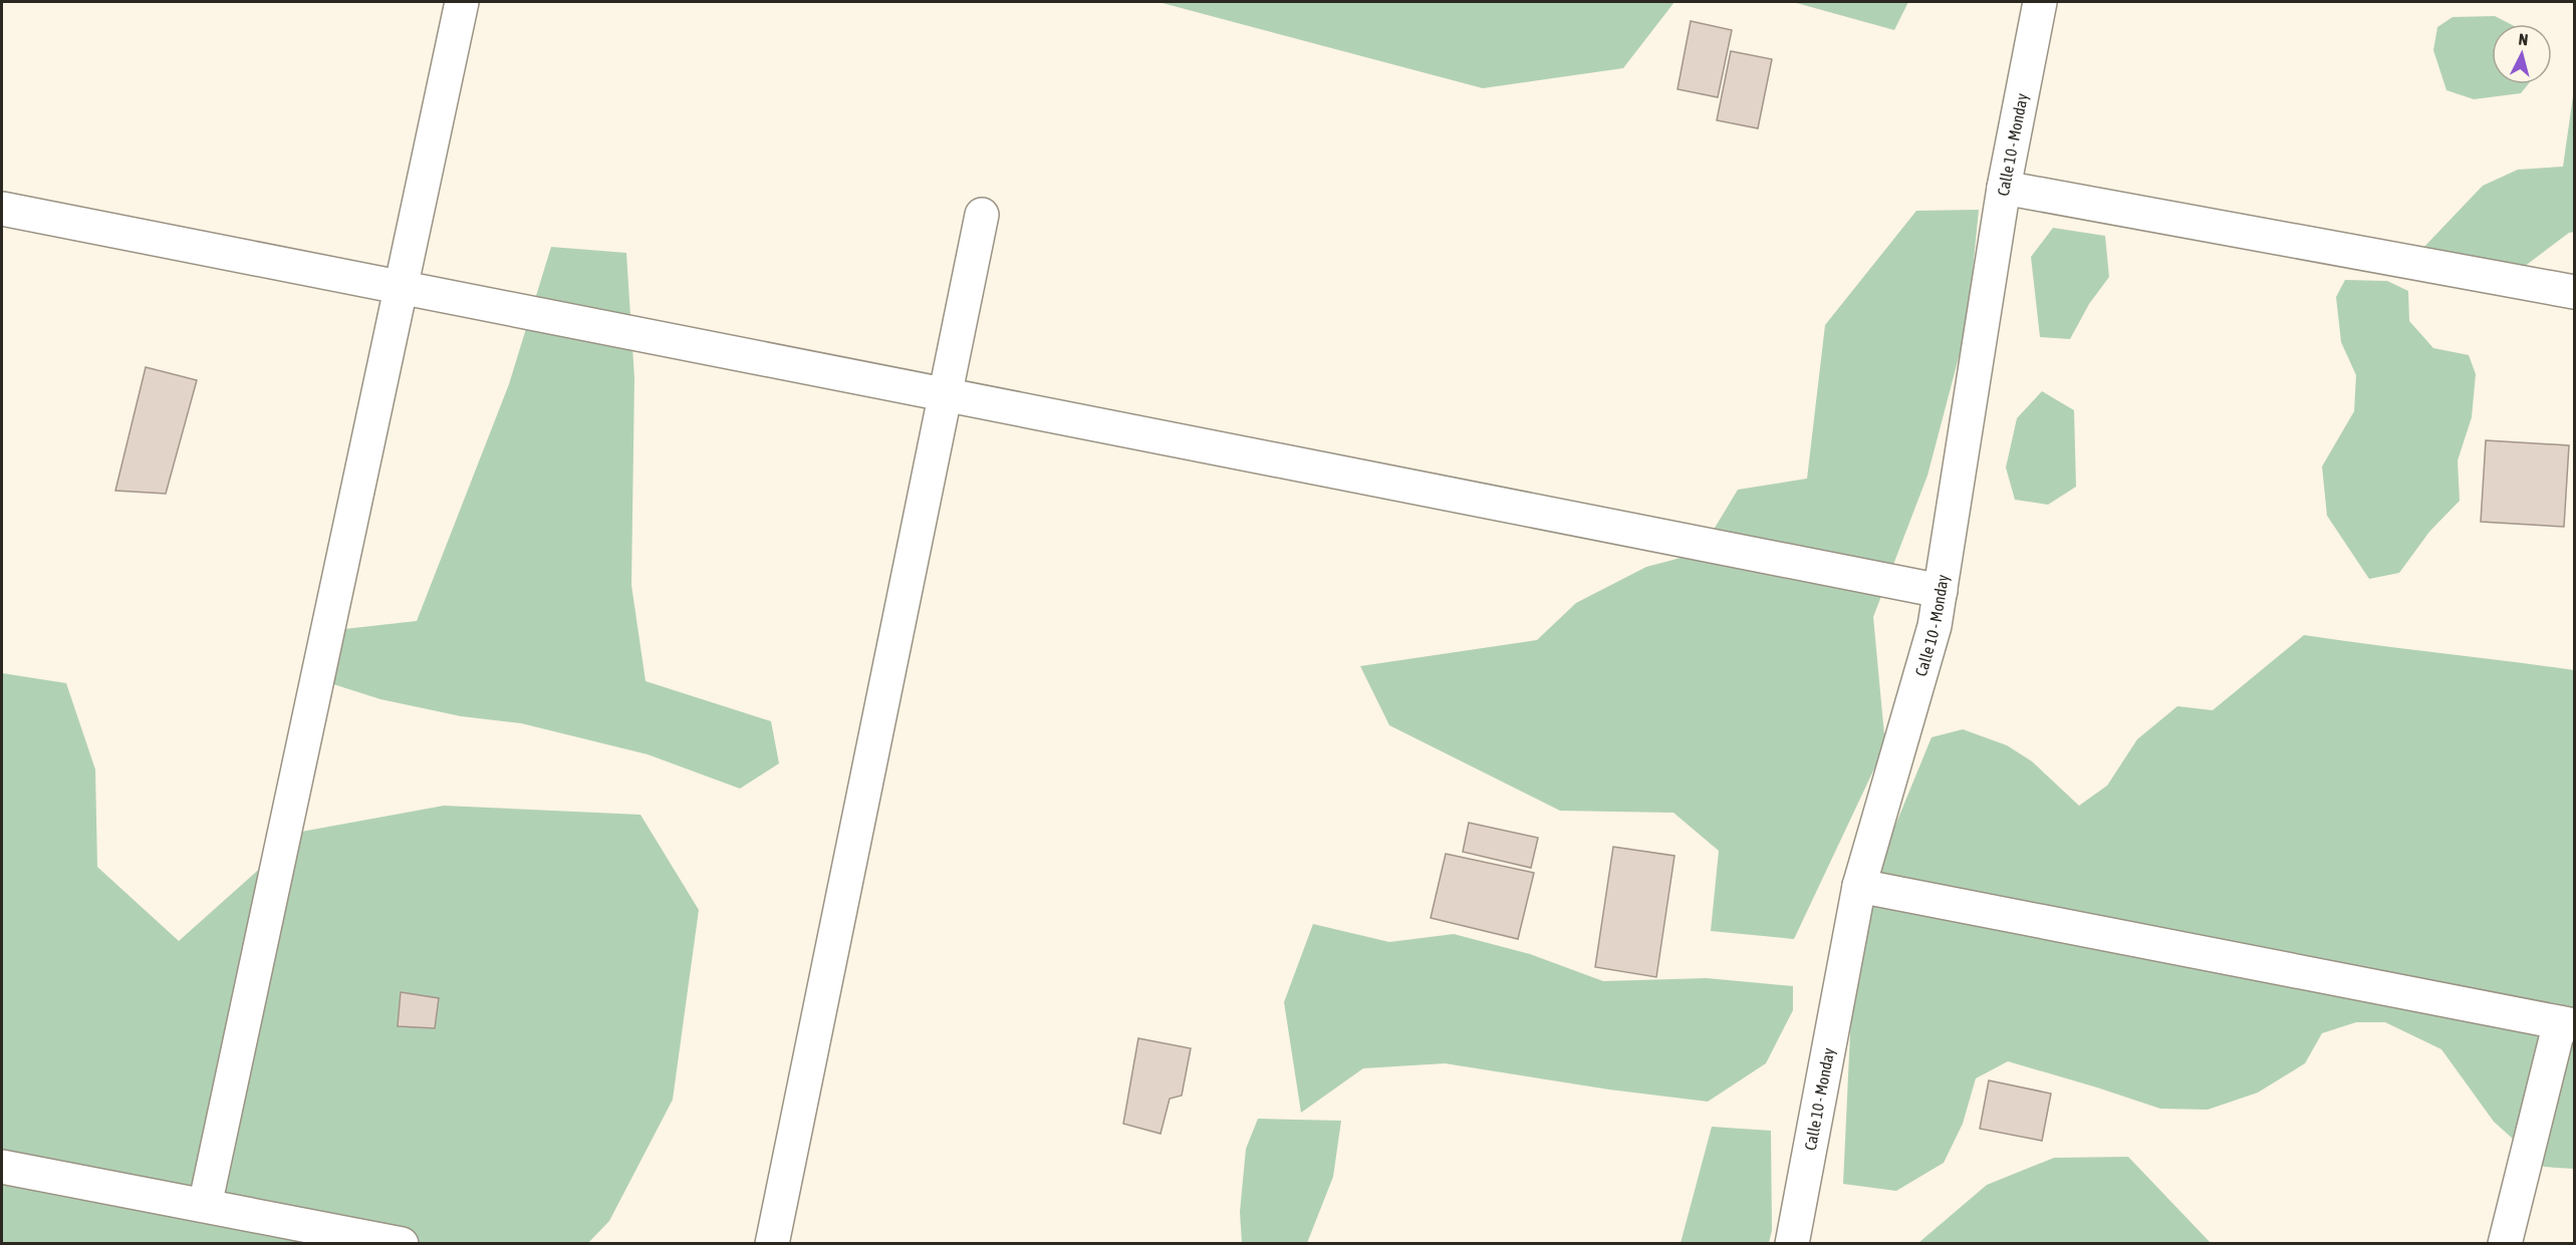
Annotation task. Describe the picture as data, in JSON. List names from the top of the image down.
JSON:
{
  "streets": {
    "street": ["Calle 10 - Monday"]
  },
  "north": "top"
}
